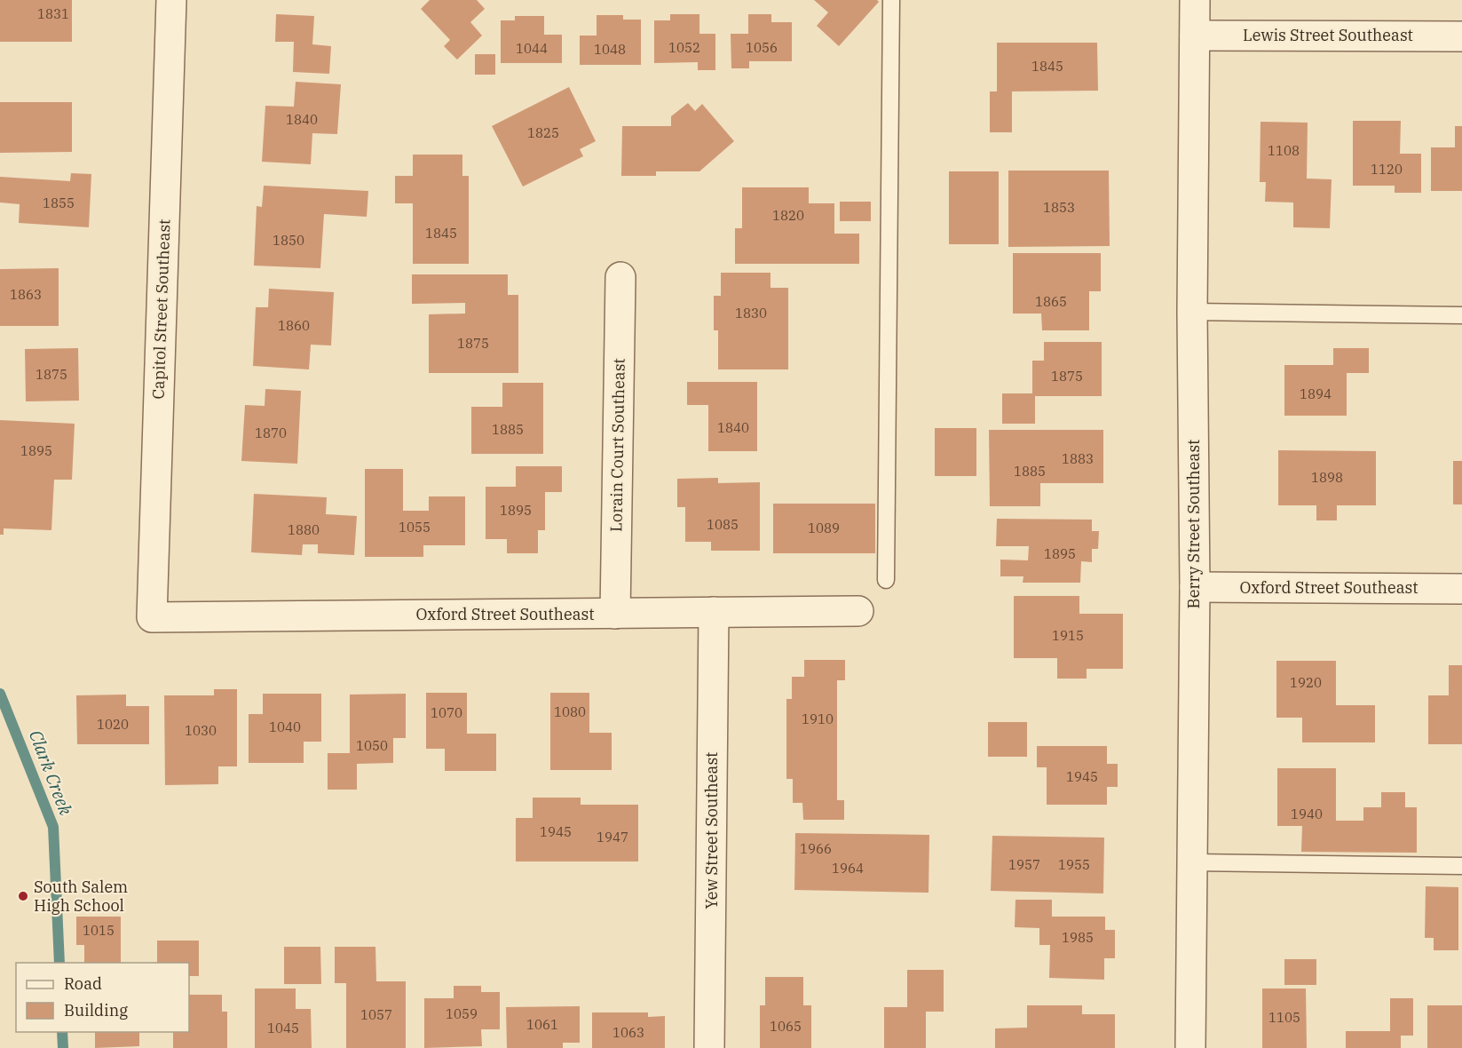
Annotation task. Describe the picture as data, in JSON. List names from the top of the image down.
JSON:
{
  "streets": {
    "street": [
      "Lewis Street Southeast",
      "Capitol Street Southeast",
      "Lorain Court Southeast",
      "Berry Street Southeast",
      "Oxford Street Southeast",
      "Yew Street Southeast"
    ]
  },
  "crossings": [
    ["Lewis Street Southeast", "Berry Street Southeast"],
    ["Capitol Street Southeast", "Oxford Street Southeast"],
    ["Lorain Court Southeast", "Oxford Street Southeast"],
    ["Berry Street Southeast", "Oxford Street Southeast"],
    ["Oxford Street Southeast", "Yew Street Southeast"]
  ],
  "water": ["Clark Creek"],
  "places": ["South Salem High School"],
  "house_numbers": [
    "1831",
    "1052",
    "1056",
    "1044",
    "1048",
    "1845",
    "1840",
    "1825",
    "1108",
    "1120",
    "1855",
    "1853",
    "1820",
    "1845",
    "1850",
    "1863",
    "1865",
    "1830",
    "1860",
    "1875",
    "1875",
    "1875",
    "1894",
    "1840",
    "1885",
    "1870",
    "1895",
    "1883",
    "1885",
    "1898",
    "1895",
    "1085",
    "1055",
    "1089",
    "1880",
    "1895",
    "1915",
    "1920",
    "1080",
    "1070",
    "1910",
    "1020",
    "1040",
    "1030",
    "1050",
    "1945",
    "1940",
    "1945",
    "1947",
    "1966",
    "1957",
    "1955",
    "1964",
    "1015",
    "1985",
    "1059",
    "1057",
    "1105",
    "1061",
    "1065",
    "1045",
    "1063"
  ],
  "legend": ["Road", "Building"]
}
